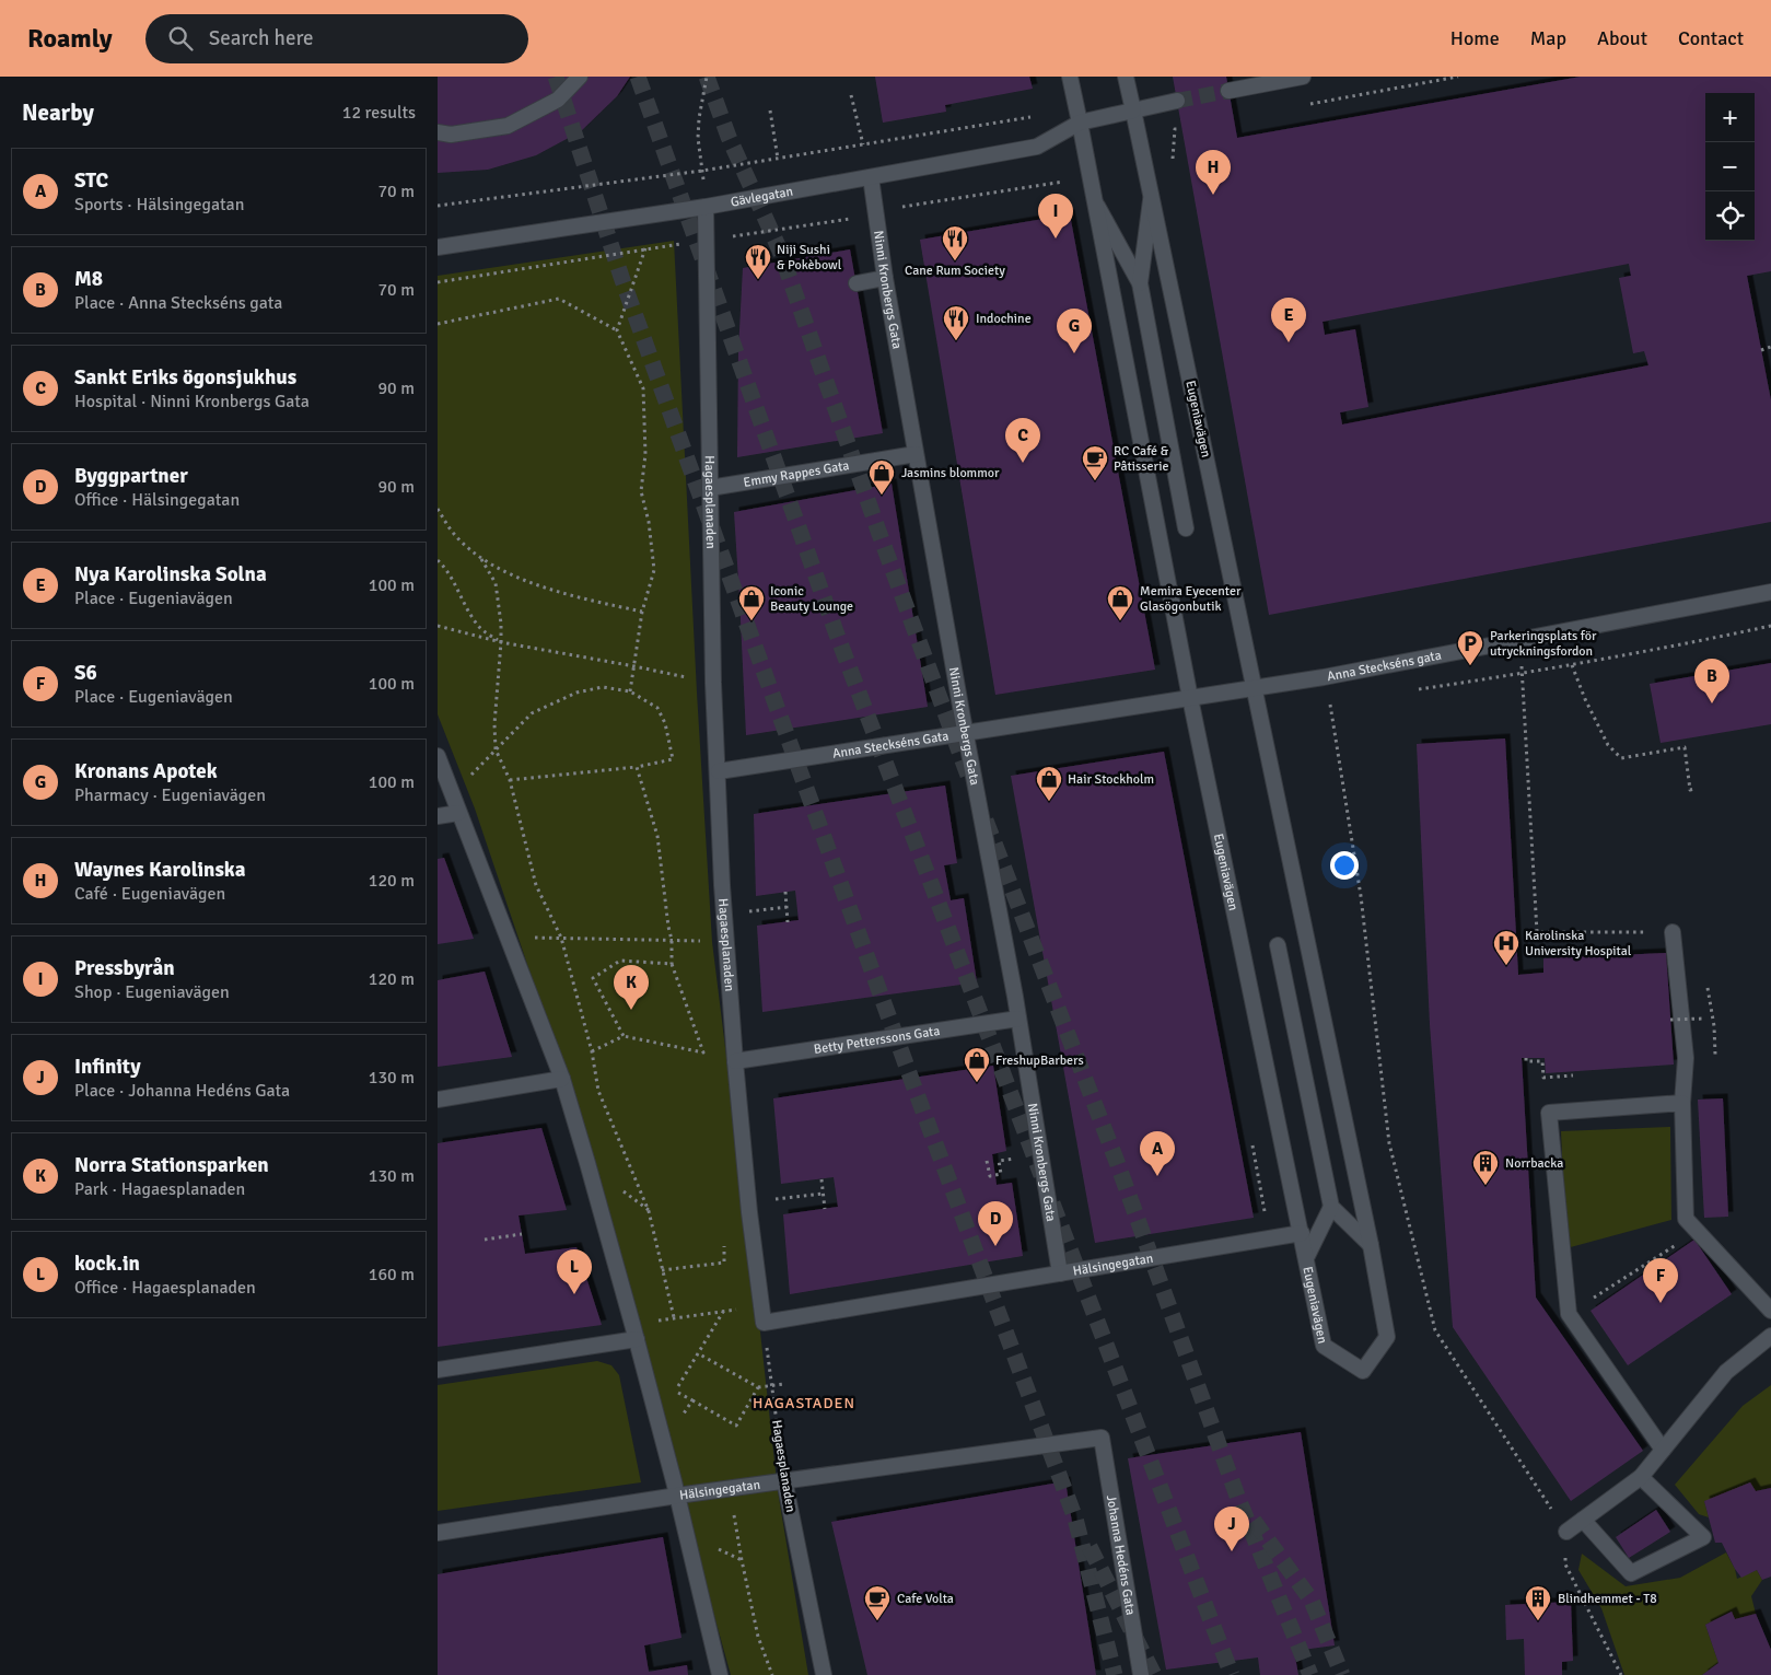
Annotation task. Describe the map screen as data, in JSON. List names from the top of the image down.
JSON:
{
  "streets": {
    "street": [
      "Gävlegatan",
      "Ninni Kronbergs Gata",
      "Eugeniavägen",
      "Emmy Rappes Gata",
      "Hagaesplanaden",
      "Anna Steckséns gata",
      "Anna Steckséns Gata",
      "Betty Petterssons Gata",
      "Hälsingegatan",
      "Johanna Hedéns Gata"
    ]
  },
  "crossings": [
    ["Gävlegatan", "Ninni Kronbergs Gata"],
    ["Gävlegatan", "Eugeniavägen"],
    ["Gävlegatan", "Hagaesplanaden"],
    ["Ninni Kronbergs Gata", "Emmy Rappes Gata"],
    ["Ninni Kronbergs Gata", "Anna Steckséns Gata"],
    ["Ninni Kronbergs Gata", "Betty Petterssons Gata"],
    ["Ninni Kronbergs Gata", "Hälsingegatan"],
    ["Eugeniavägen", "Anna Steckséns gata"],
    ["Eugeniavägen", "Anna Steckséns Gata"],
    ["Eugeniavägen", "Hälsingegatan"],
    ["Emmy Rappes Gata", "Hagaesplanaden"],
    ["Hagaesplanaden", "Anna Steckséns Gata"],
    ["Hagaesplanaden", "Betty Petterssons Gata"],
    ["Hagaesplanaden", "Hälsingegatan"],
    ["Anna Steckséns gata", "Anna Steckséns Gata"],
    ["Hälsingegatan", "Johanna Hedéns Gata"]
  ],
  "districts": ["HAGASTADEN"],
  "places": {
    "restaurant": ["Cane Rum Society", "Niji Sushi & Pokèbowl", "Indochine"],
    "cafe": ["RC Café & Pâtisserie", "Cafe Volta"],
    "shop": [
      "Jasmins blommor",
      "Iconic Beauty Lounge",
      "Memira Eyecenter Glasögonbutik",
      "Hair Stockholm",
      "FreshupBarbers"
    ],
    "parking": ["Parkeringsplats för utryckningsfordon"],
    "hospital": ["Karolinska University Hospital"],
    "building": ["Norrbacka", "Blindhemmet - T8"]
  },
  "page": {
    "header": "Roamly",
    "search": "Search here",
    "nav": [
      "Home",
      "Map",
      "About",
      "Contact"
    ],
    "heading": ["Nearby", "12 results"],
    "map_buttons": ["+", "−"],
    "list": [
      {
        "mark": "A",
        "name": "STC",
        "note": "Sports · Hälsingegatan",
        "value": "70 m"
      },
      {
        "mark": "B",
        "name": "M8",
        "note": "Place · Anna Steckséns gata",
        "value": "70 m"
      },
      {
        "mark": "C",
        "name": "Sankt Eriks ögonsjukhus",
        "note": "Hospital · Ninni Kronbergs Gata",
        "value": "90 m"
      },
      {
        "mark": "D",
        "name": "Byggpartner",
        "note": "Office · Hälsingegatan",
        "value": "90 m"
      },
      {
        "mark": "E",
        "name": "Nya Karolinska Solna",
        "note": "Place · Eugeniavägen",
        "value": "100 m"
      },
      {
        "mark": "F",
        "name": "S6",
        "note": "Place · Eugeniavägen",
        "value": "100 m"
      },
      {
        "mark": "G",
        "name": "Kronans Apotek",
        "note": "Pharmacy · Eugeniavägen",
        "value": "100 m"
      },
      {
        "mark": "H",
        "name": "Waynes Karolinska",
        "note": "Café · Eugeniavägen",
        "value": "120 m"
      },
      {
        "mark": "I",
        "name": "Pressbyrån",
        "note": "Shop · Eugeniavägen",
        "value": "120 m"
      },
      {
        "mark": "J",
        "name": "Infinity",
        "note": "Place · Johanna Hedéns Gata",
        "value": "130 m"
      },
      {
        "mark": "K",
        "name": "Norra Stationsparken",
        "note": "Park · Hagaesplanaden",
        "value": "130 m"
      },
      {
        "mark": "L",
        "name": "kock.in",
        "note": "Office · Hagaesplanaden",
        "value": "160 m"
      }
    ],
    "pins": [
      "H",
      "I",
      "E",
      "G",
      "C",
      "B",
      "K",
      "A",
      "D",
      "L",
      "F",
      "J"
    ]
  }
}
